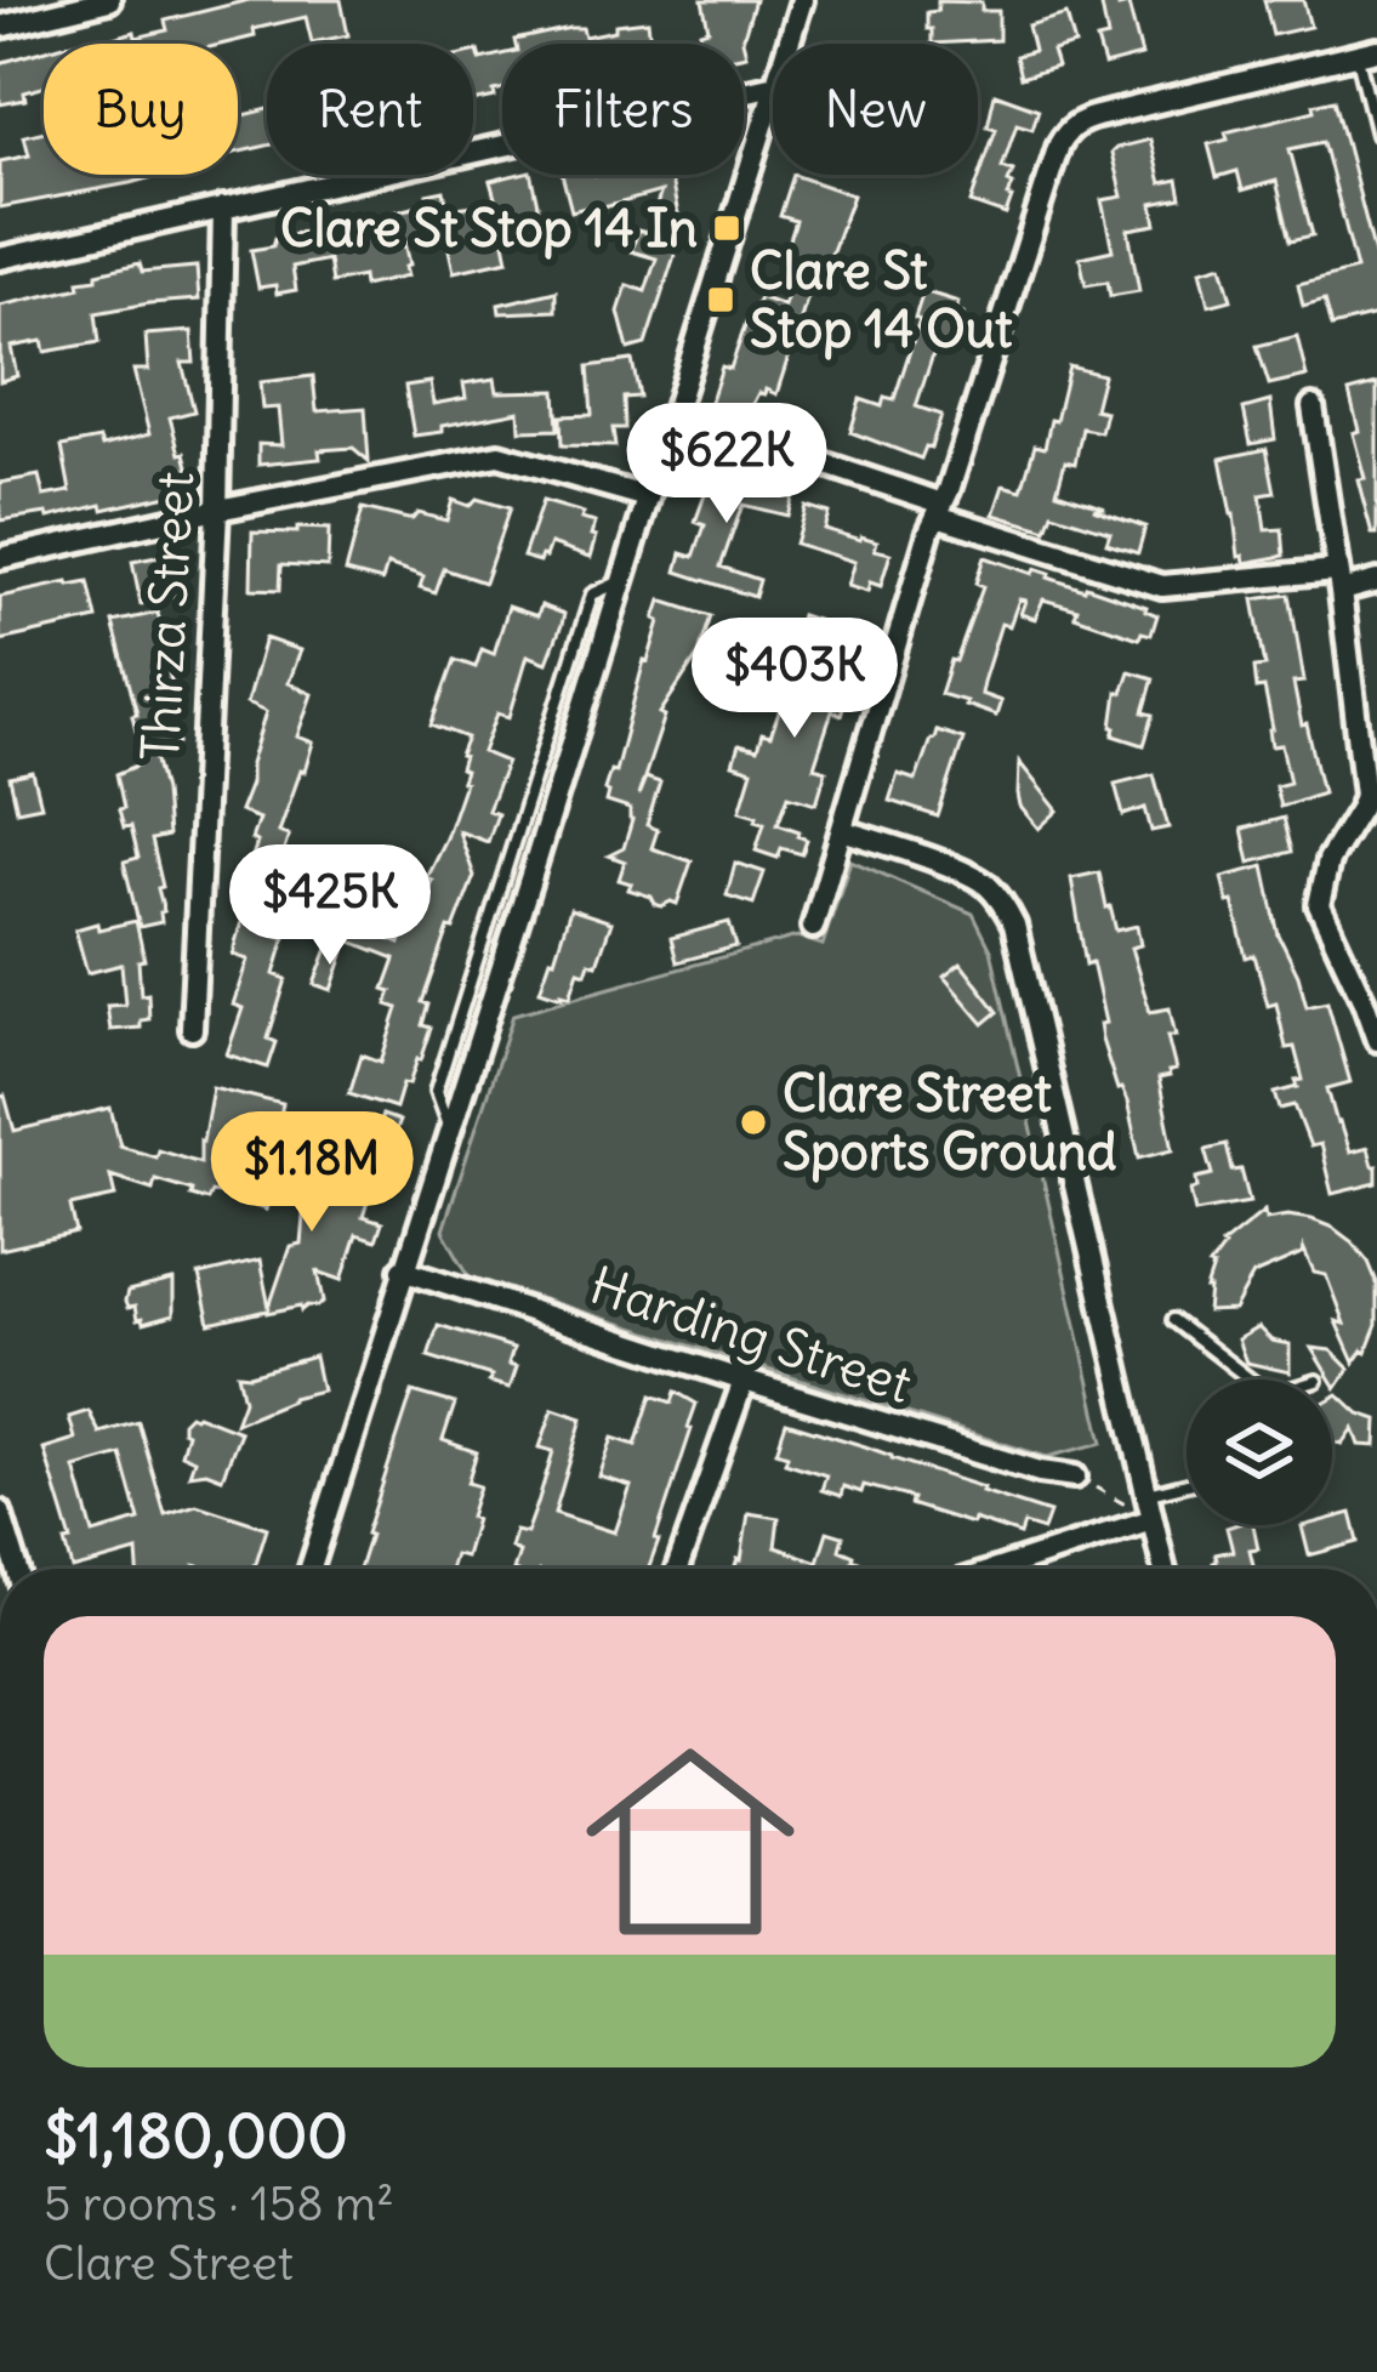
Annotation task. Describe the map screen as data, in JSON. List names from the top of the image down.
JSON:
{
  "streets": {
    "street": ["Thirza Street", "Harding Street"]
  },
  "places": {
    "transit": ["Clare St Stop 14 In", "Clare St Stop 14 Out"],
    "other": ["Clare Street Sports Ground"]
  },
  "page": {
    "chip": [
      "Buy",
      "Rent",
      "Filters",
      "New"
    ],
    "price": [
      "$622K",
      "$403K",
      "$425K",
      "$1.18M"
    ],
    "list": [
      {
        "name": "$1,180,000",
        "note": "5 rooms · 158 m² · Clare Street"
      }
    ]
  }
}
